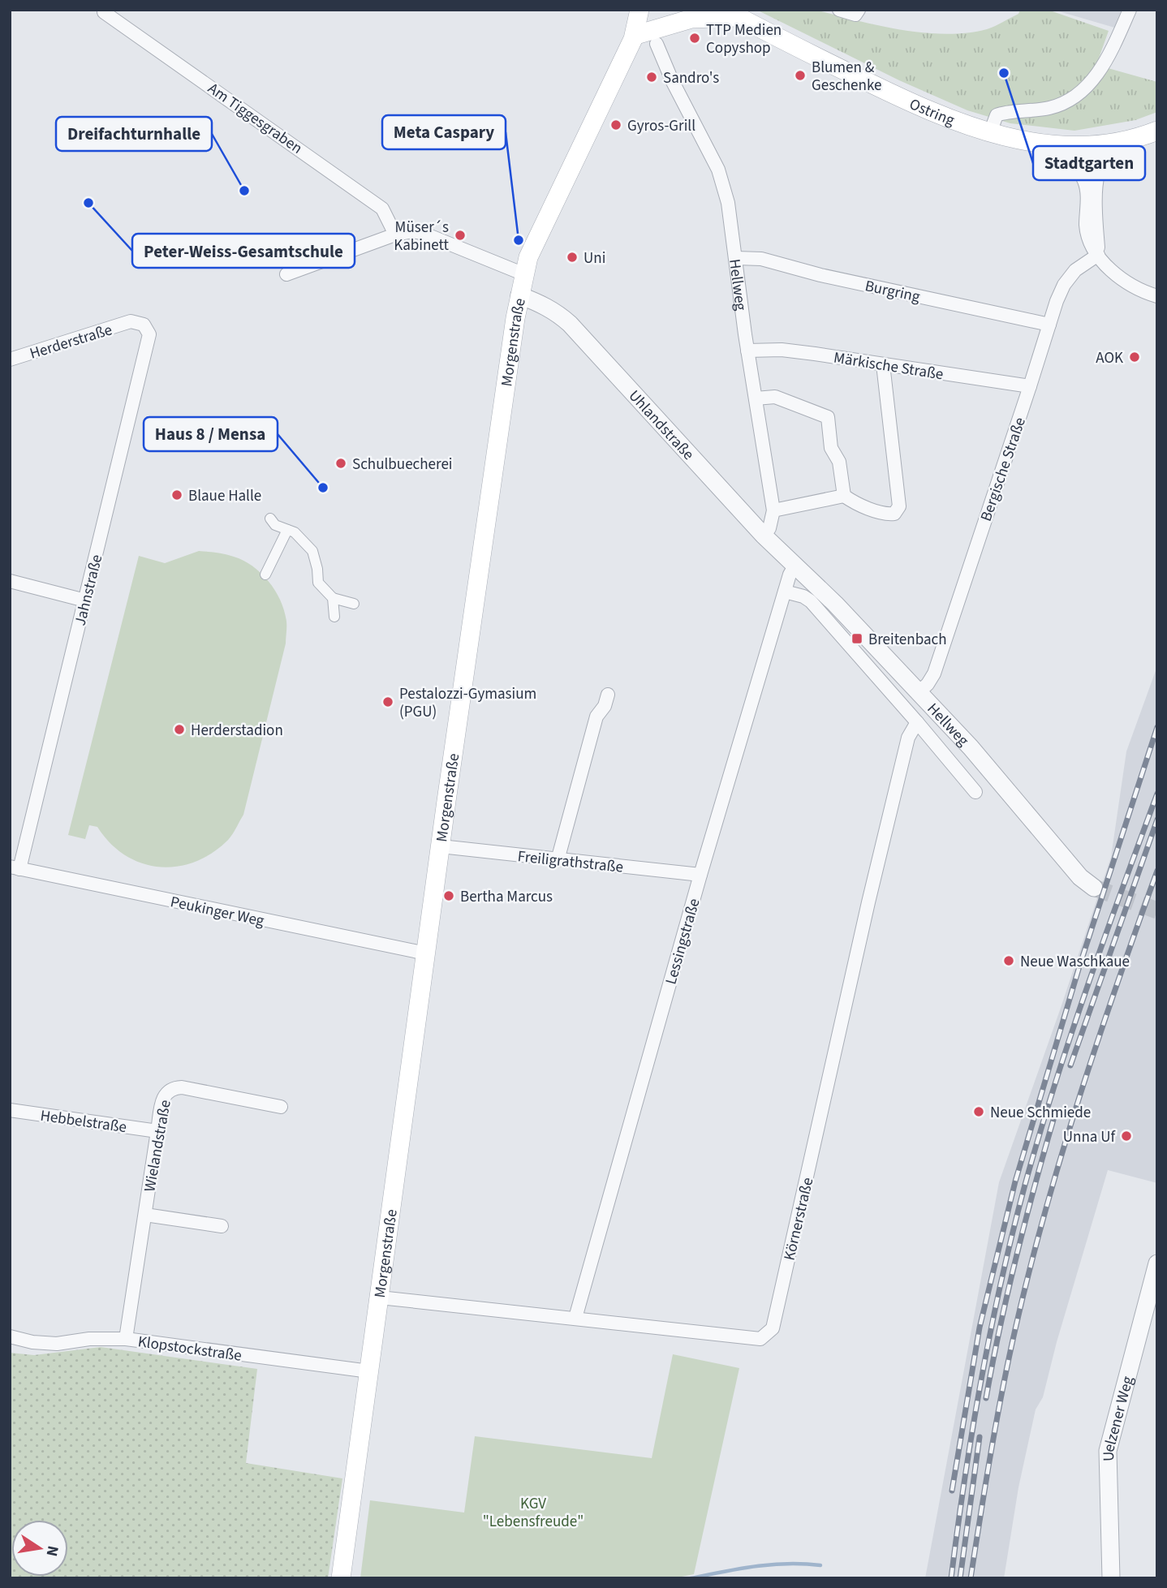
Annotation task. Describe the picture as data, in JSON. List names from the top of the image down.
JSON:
{
  "streets": {
    "main road": ["Ostring", "Morgenstraße"],
    "street": [
      "Am Tiggesgraben",
      "Hellweg",
      "Burgring",
      "Herderstraße",
      "Märkische Straße",
      "Uhlandstraße",
      "Bergische Straße",
      "Jahnstraße",
      "Freiligrathstraße",
      "Peukinger Weg",
      "Lessingstraße",
      "Hebbelstraße",
      "Wielandstraße",
      "Körnerstraße",
      "Klopstockstraße",
      "Uelzener Weg"
    ]
  },
  "crossings": [
    ["Hellweg", "Burgring"],
    ["Hellweg", "Märkische Straße"],
    ["Hellweg", "Uhlandstraße"],
    ["Hellweg", "Bergische Straße"],
    ["Hellweg", "Lessingstraße"],
    ["Hellweg", "Körnerstraße"],
    ["Burgring", "Bergische Straße"],
    ["Herderstraße", "Jahnstraße"],
    ["Morgenstraße", "Uhlandstraße"],
    ["Morgenstraße", "Freiligrathstraße"],
    ["Morgenstraße", "Peukinger Weg"],
    ["Morgenstraße", "Körnerstraße"],
    ["Morgenstraße", "Klopstockstraße"],
    ["Märkische Straße", "Bergische Straße"],
    ["Uhlandstraße", "Lessingstraße"],
    ["Jahnstraße", "Peukinger Weg"],
    ["Freiligrathstraße", "Lessingstraße"],
    ["Lessingstraße", "Körnerstraße"],
    ["Hebbelstraße", "Wielandstraße"],
    ["Wielandstraße", "Klopstockstraße"]
  ],
  "parks": ["KGV \"Lebensfreude\""],
  "places": {
    "other": [
      "TTP Medien Copyshop",
      "Stadtgarten",
      "Blumen & Geschenke",
      "Sandro's",
      "Gyros-Grill",
      "Dreifachturnhalle",
      "Peter-Weiss-Gesamtschule",
      "Müser´s Kabinett",
      "Meta Caspary",
      "Uni",
      "AOK",
      "Schulbuecherei",
      "Haus 8 / Mensa",
      "Blaue Halle",
      "Pestalozzi-Gymasium (PGU)",
      "Herderstadion",
      "Bertha Marcus",
      "Neue Waschkaue",
      "Neue Schmiede",
      "Unna Uf"
    ],
    "transit": ["Breitenbach"]
  },
  "north": "right"
}
